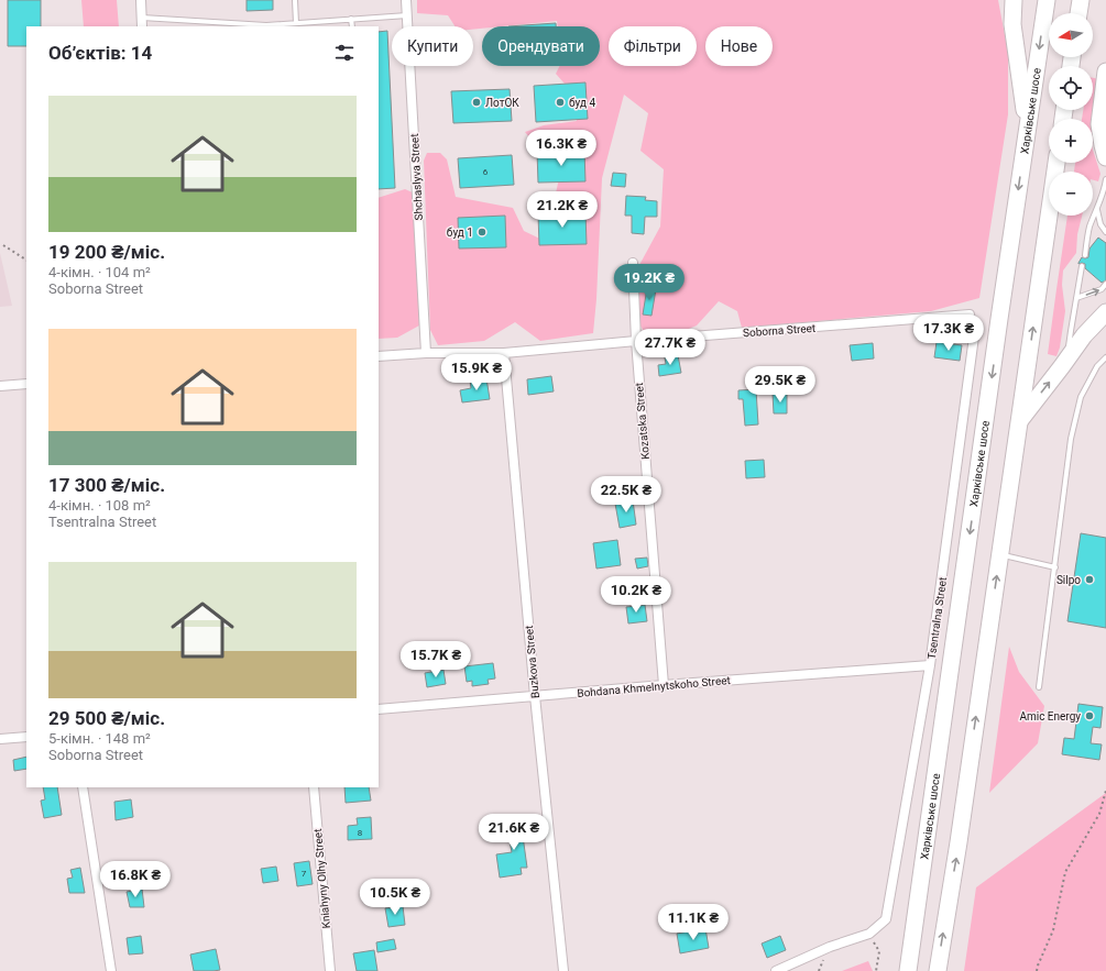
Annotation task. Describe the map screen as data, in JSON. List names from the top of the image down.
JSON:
{
  "streets": {
    "highway": ["Харківське шосе"],
    "street": [
      "Shchaslyva Street",
      "Soborna Street",
      "Kozatska Street",
      "Tsentralna Street",
      "Buzkova Street",
      "Bohdana Khmelnytskoho Street",
      "Kniahyny Olhy Street"
    ]
  },
  "crossings": [
    ["Shchaslyva Street", "Soborna Street"],
    ["Soborna Street", "Kozatska Street"],
    ["Soborna Street", "Tsentralna Street"],
    ["Soborna Street", "Buzkova Street"],
    ["Kozatska Street", "Bohdana Khmelnytskoho Street"],
    ["Tsentralna Street", "Bohdana Khmelnytskoho Street"],
    ["Buzkova Street", "Bohdana Khmelnytskoho Street"]
  ],
  "places": [
    "ЛотОК",
    "буд 4",
    "буд 1",
    "Silpo",
    "Amic Energy"
  ],
  "house_numbers": ["6", "8", "7"],
  "north": "left",
  "page": {
    "map_buttons": ["+", "−"],
    "chip": [
      "Купити",
      "Орендувати",
      "Фільтри",
      "Нове"
    ],
    "heading": "Об’єктів: 14",
    "list": [
      {
        "name": "19 200 ₴/міс.",
        "note": "4-кімн. · 104 m² · Soborna Street"
      },
      {
        "name": "17 300 ₴/міс.",
        "note": "4-кімн. · 108 m² · Tsentralna Street"
      },
      {
        "name": "29 500 ₴/міс.",
        "note": "5-кімн. · 148 m² · Soborna Street"
      }
    ],
    "price": [
      "16.3K ₴",
      "21.2K ₴",
      "19.2K ₴",
      "17.3K ₴",
      "27.7K ₴",
      "15.9K ₴",
      "29.5K ₴",
      "22.5K ₴",
      "10.2K ₴",
      "15.7K ₴",
      "21.6K ₴",
      "16.8K ₴",
      "10.5K ₴",
      "11.1K ₴"
    ]
  }
}
